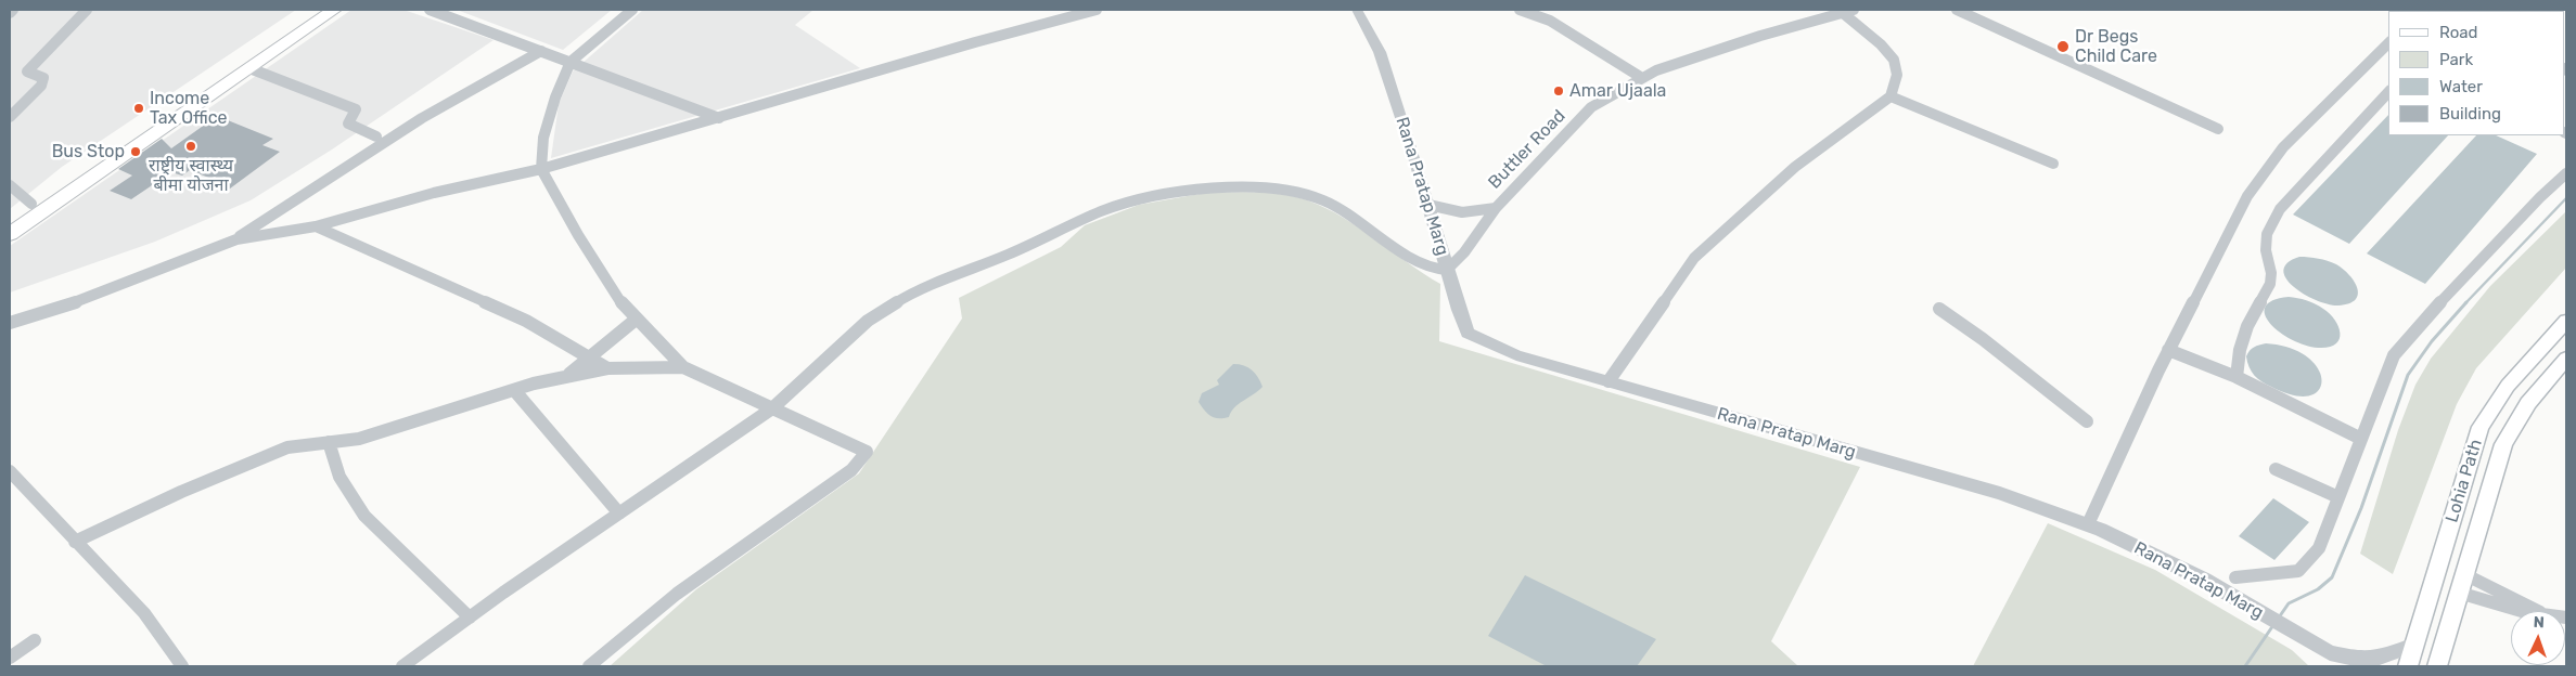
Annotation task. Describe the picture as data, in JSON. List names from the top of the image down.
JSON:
{
  "streets": {
    "main road": ["Lohia Path"],
    "street": ["Buttler Road", "Rana Pratap Marg"]
  },
  "crossings": [
    ["Buttler Road", "Rana Pratap Marg"],
    ["Rana Pratap Marg", "Lohia Path"]
  ],
  "places": [
    "Dr Begs Child Care",
    "Amar Ujaala",
    "Income Tax Office",
    "राष्ट्रीय स्वास्थ्य बीमा योजना",
    "Bus Stop"
  ],
  "legend": [
    "Road",
    "Park",
    "Water",
    "Building"
  ],
  "north": "top"
}
